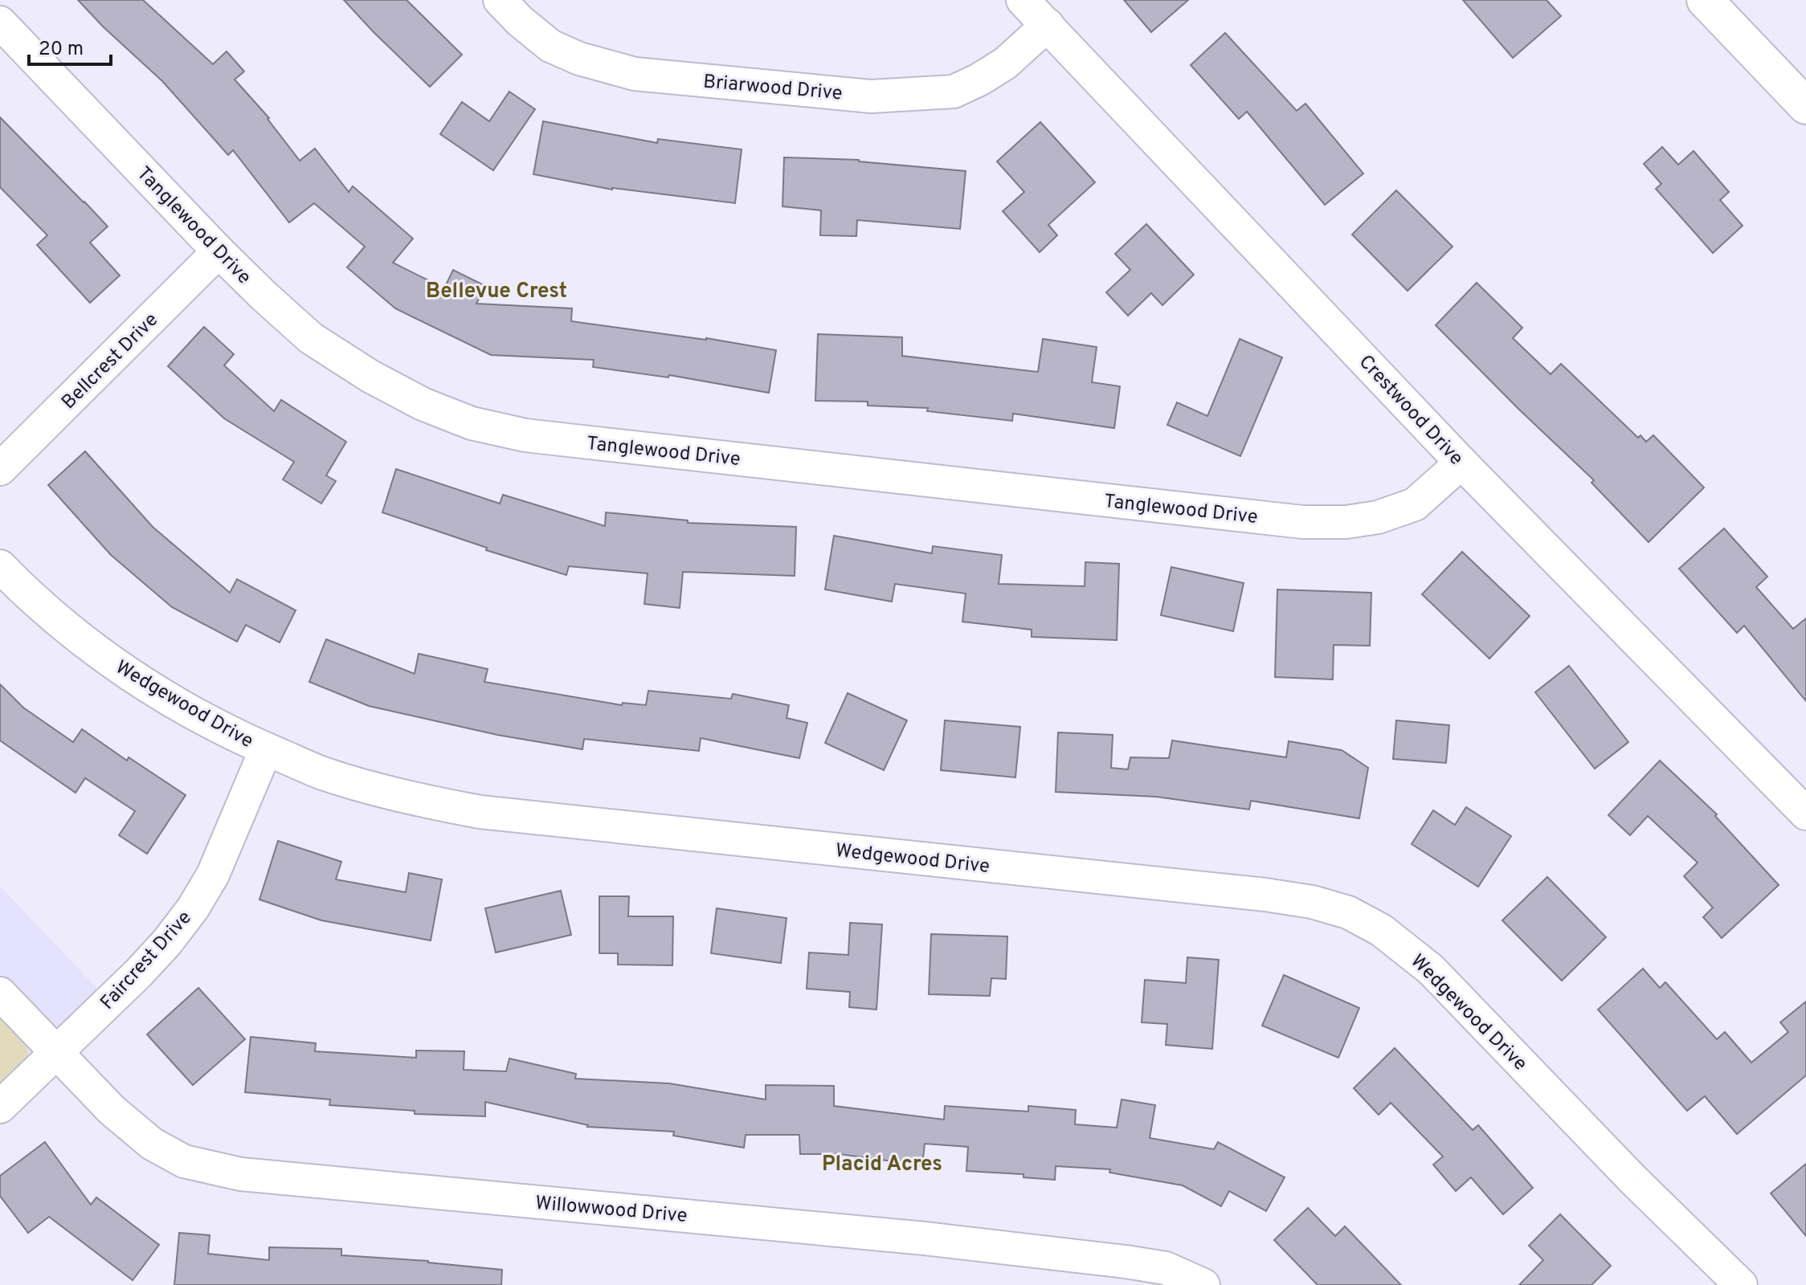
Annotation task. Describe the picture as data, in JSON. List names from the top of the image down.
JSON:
{
  "streets": {
    "street": [
      "Briarwood Drive",
      "Tanglewood Drive",
      "Bellcrest Drive",
      "Crestwood Drive",
      "Wedgewood Drive",
      "Faircrest Drive",
      "Willowwood Drive"
    ]
  },
  "crossings": [
    ["Briarwood Drive", "Crestwood Drive"],
    ["Tanglewood Drive", "Bellcrest Drive"],
    ["Tanglewood Drive", "Crestwood Drive"],
    ["Wedgewood Drive", "Faircrest Drive"],
    ["Faircrest Drive", "Willowwood Drive"]
  ],
  "districts": ["Bellevue Crest", "Placid Acres"],
  "scale_bar": "20 m"
}
